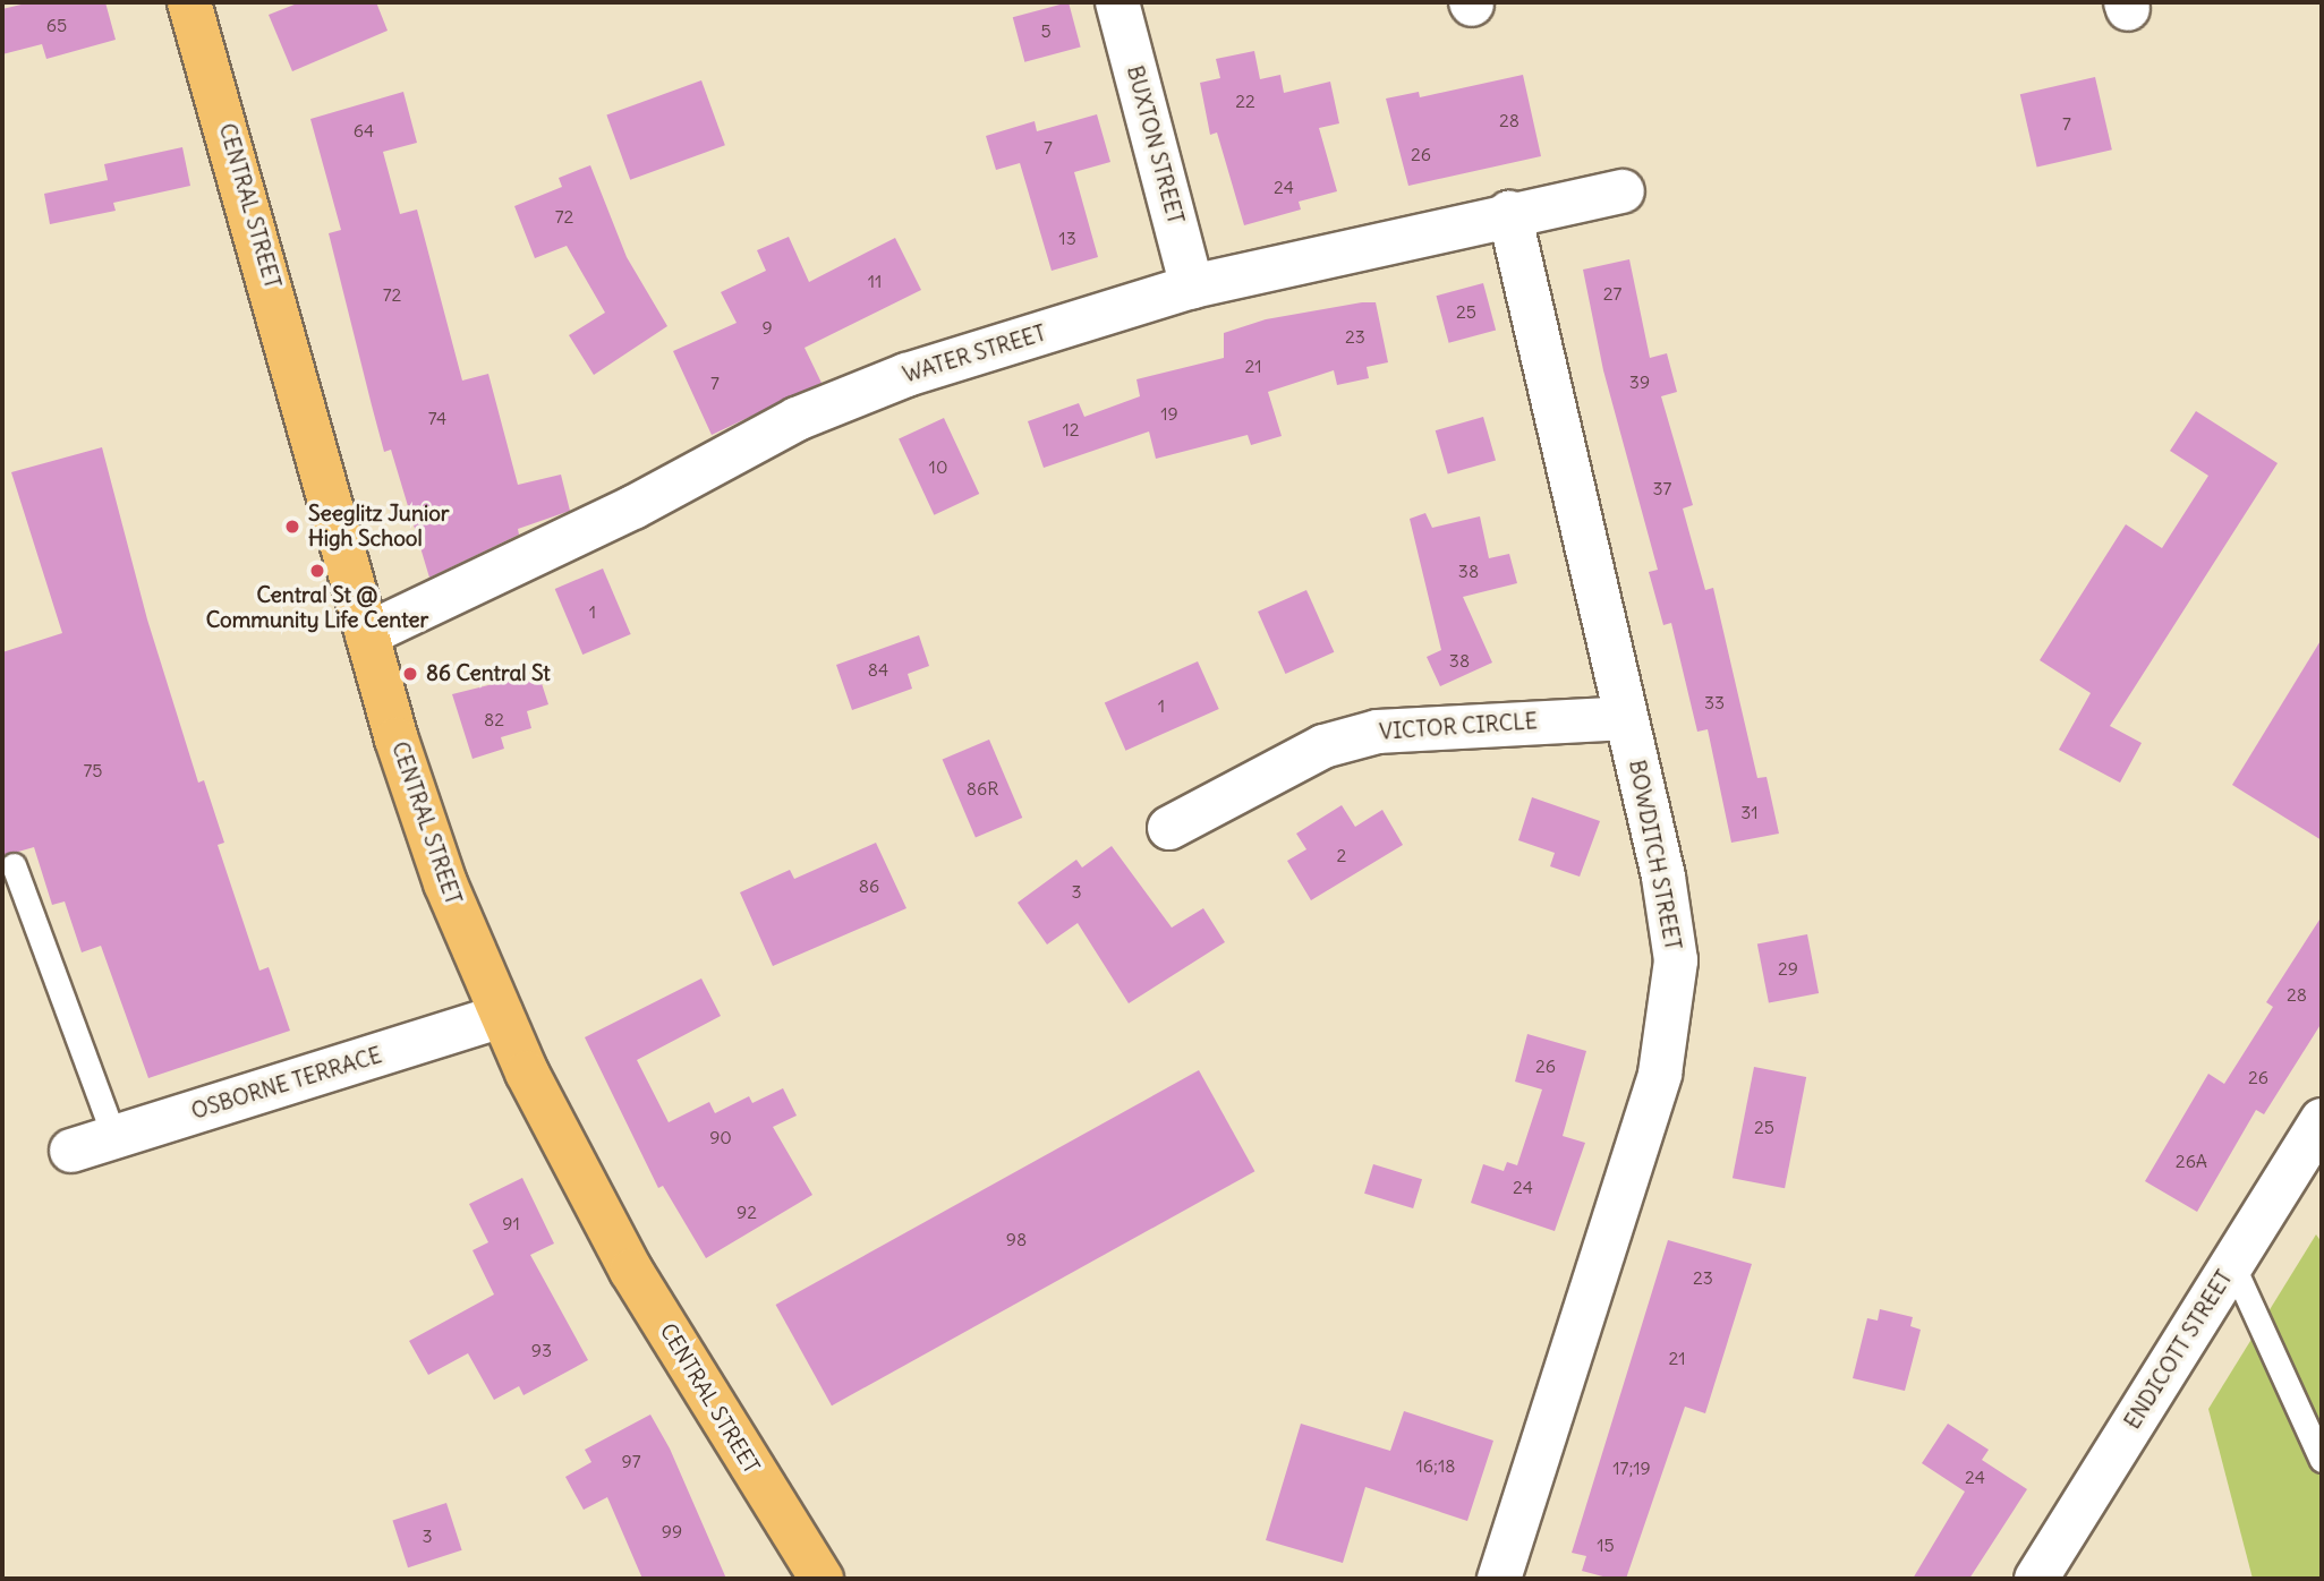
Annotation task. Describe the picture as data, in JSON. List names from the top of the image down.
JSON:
{
  "streets": {
    "main road": ["CENTRAL STREET"],
    "street": [
      "BUXTON STREET",
      "WATER STREET",
      "VICTOR CIRCLE",
      "BOWDITCH STREET",
      "OSBORNE TERRACE",
      "ENDICOTT STREET"
    ]
  },
  "crossings": [
    ["BUXTON STREET", "WATER STREET"],
    ["CENTRAL STREET", "WATER STREET"],
    ["CENTRAL STREET", "OSBORNE TERRACE"],
    ["WATER STREET", "BOWDITCH STREET"],
    ["VICTOR CIRCLE", "BOWDITCH STREET"]
  ],
  "places": ["Seeglitz Junior High School", "Central St @ Community Life Center", "86 Central St"],
  "house_numbers": [
    "65",
    "5",
    "22",
    "28",
    "7",
    "64",
    "7",
    "26",
    "24",
    "72",
    "13",
    "11",
    "27",
    "72",
    "25",
    "9",
    "23",
    "21",
    "39",
    "7",
    "19",
    "74",
    "12",
    "10",
    "37",
    "38",
    "1",
    "38",
    "84",
    "33",
    "1",
    "82",
    "75",
    "86R",
    "31",
    "2",
    "86",
    "3",
    "29",
    "28",
    "26",
    "26",
    "25",
    "90",
    "26A",
    "24",
    "92",
    "91",
    "98",
    "23",
    "93",
    "21",
    "97",
    "16;18",
    "17;19",
    "24",
    "99",
    "3",
    "15"
  ]
}
